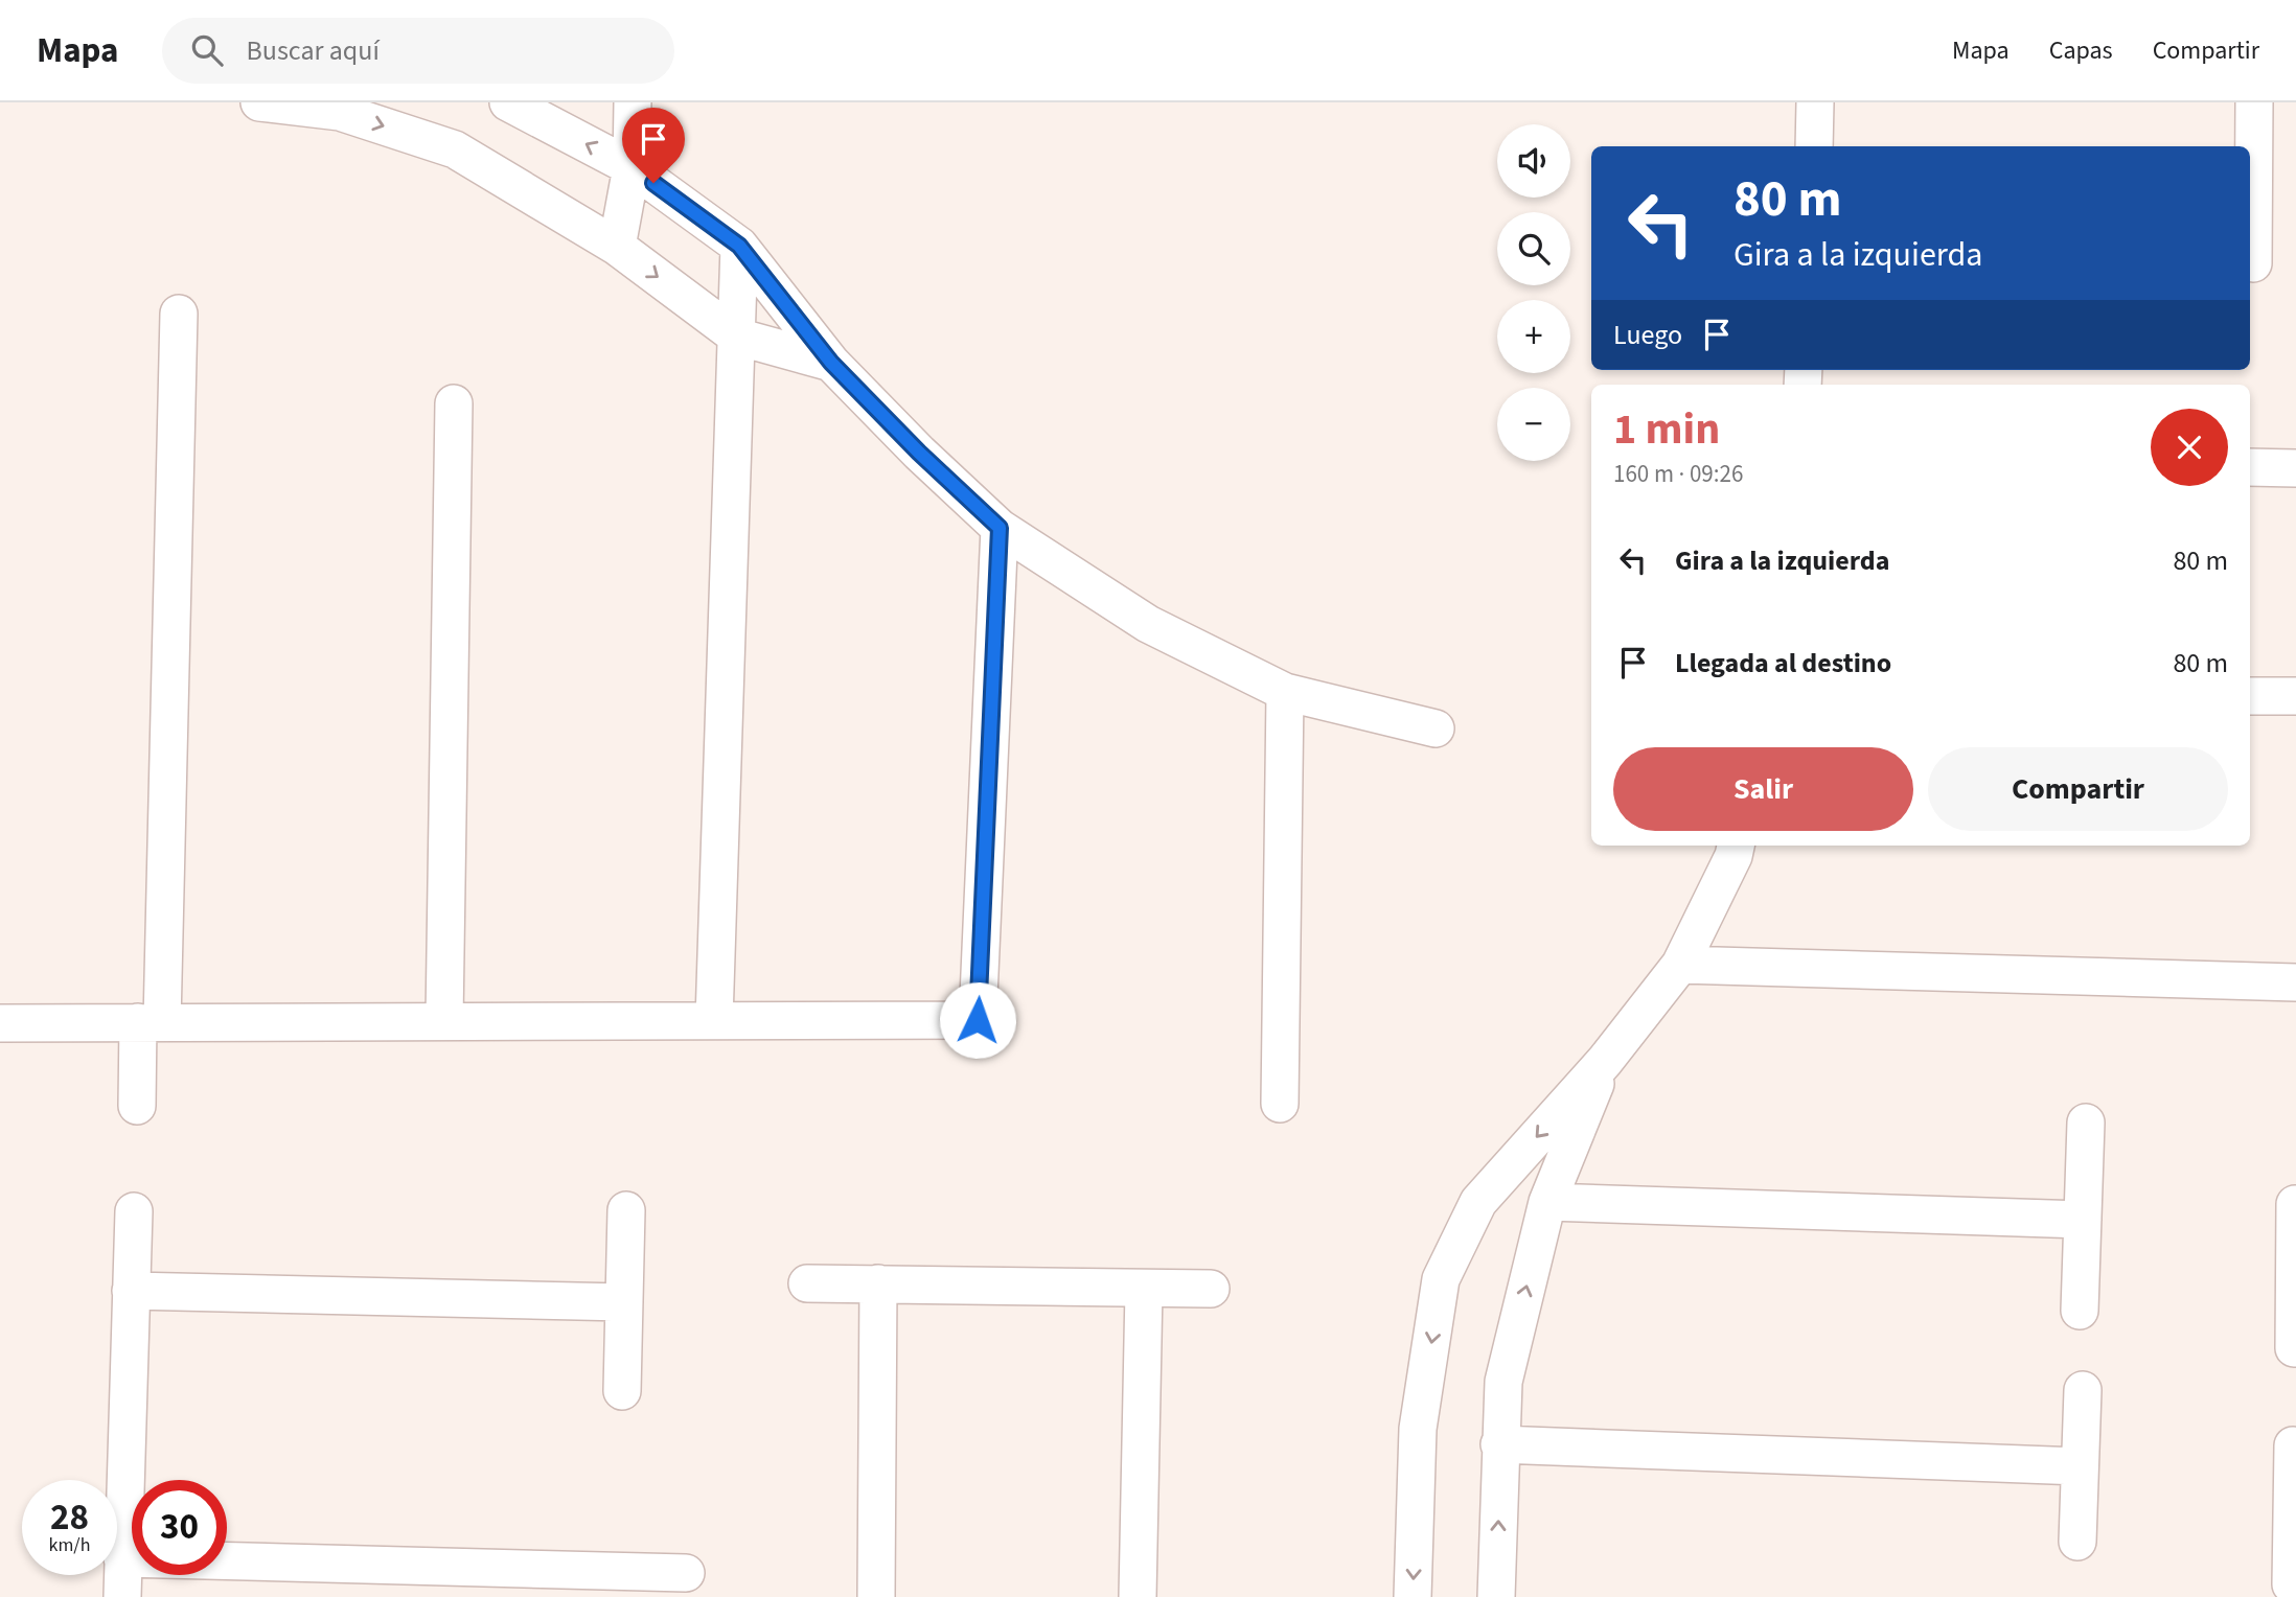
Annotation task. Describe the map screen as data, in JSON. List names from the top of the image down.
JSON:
{
  "page": {
    "header": "Mapa",
    "search": "Buscar aquí",
    "nav": ["Mapa", "Capas", "Compartir"],
    "map_buttons": ["+", "−"],
    "turn": ["80 m", "Gira a la izquierda"],
    "then": "Luego",
    "heading": ["1 min", "160 m · 09:26"],
    "list": [
      {
        "name": "Gira a la izquierda",
        "value": "80 m"
      },
      {
        "name": "Llegada al destino",
        "value": "80 m"
      }
    ],
    "buttons": ["Salir", "Compartir"],
    "speed": "28 km/h",
    "limit": "30"
  }
}
